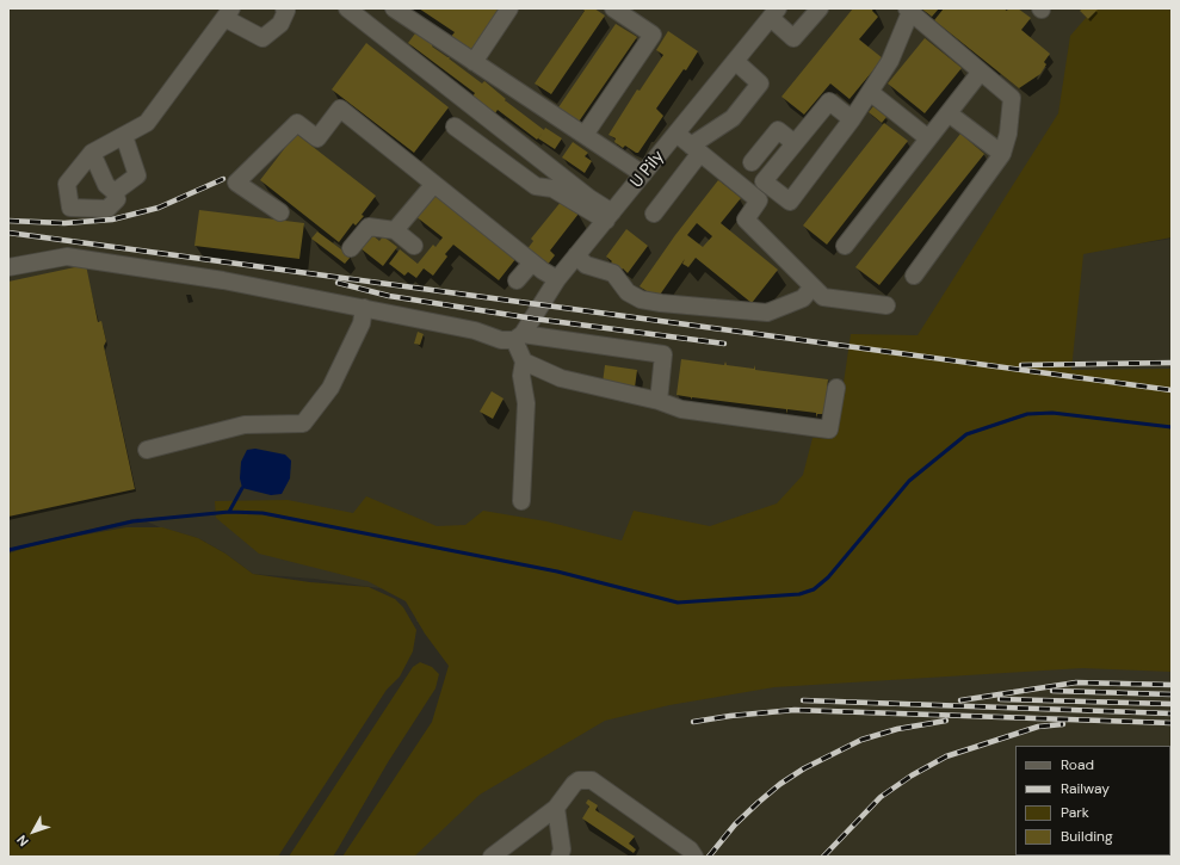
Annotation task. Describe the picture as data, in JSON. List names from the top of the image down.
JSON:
{
  "streets": {
    "street": ["U Pily"]
  },
  "legend": [
    "Road",
    "Railway",
    "Park",
    "Building"
  ],
  "north": "bottom left"
}
